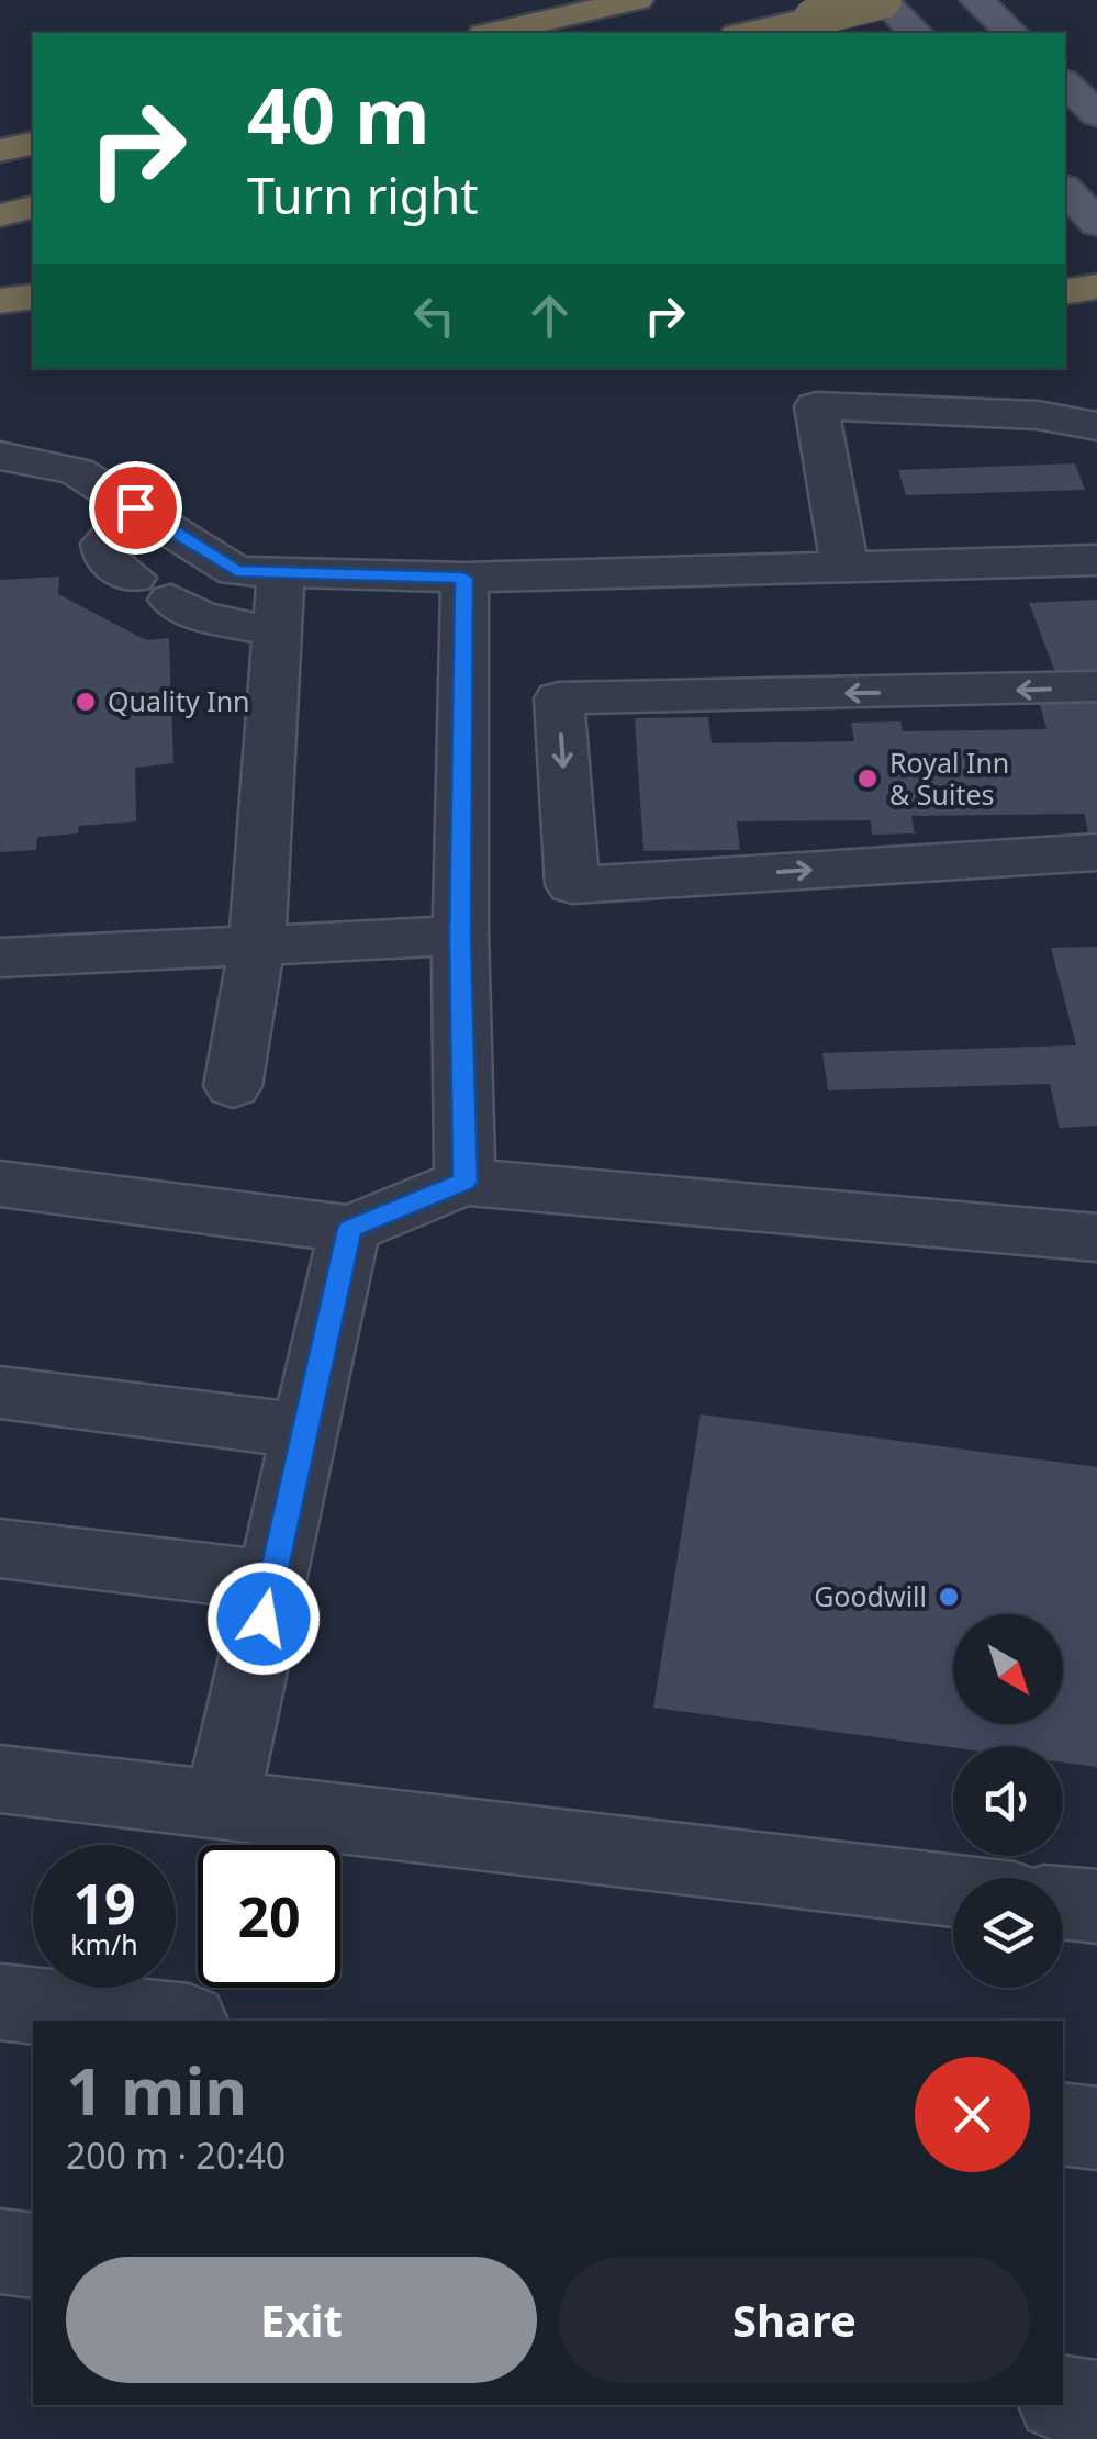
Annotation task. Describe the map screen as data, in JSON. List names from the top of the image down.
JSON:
{
  "places": ["Quality Inn", "Royal Inn & Suites", "Goodwill"],
  "north": "bottom right",
  "page": {
    "turn": ["40 m", "Turn right"],
    "speed": "19 km/h",
    "limit": "20",
    "heading": ["1 min", "200 m · 20:40"],
    "buttons": ["Exit", "Share"]
  }
}
